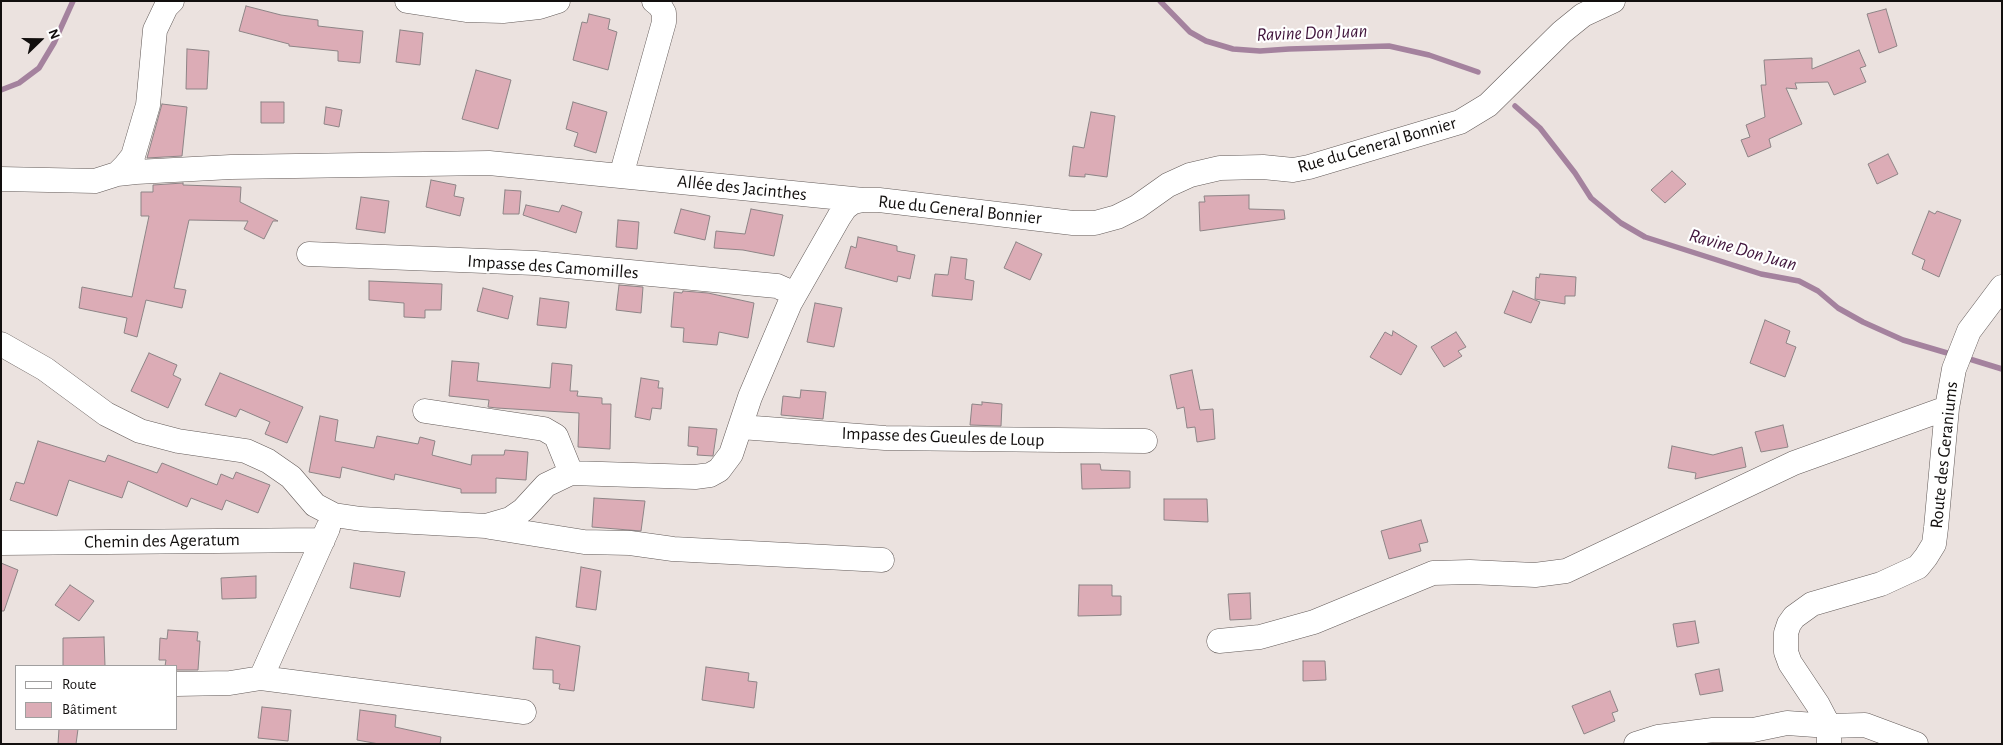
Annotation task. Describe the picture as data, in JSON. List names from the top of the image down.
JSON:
{
  "streets": {
    "street": [
      "Rue du General Bonnier",
      "Allée des Jacinthes",
      "Impasse des Camomilles",
      "Impasse des Gueules de Loup",
      "Route des Geraniums",
      "Chemin des Ageratum"
    ]
  },
  "crossings": [
    ["Rue du General Bonnier", "Allée des Jacinthes"],
    ["Rue du General Bonnier", "Impasse des Camomilles"],
    ["Rue du General Bonnier", "Impasse des Gueules de Loup"]
  ],
  "water": ["Ravine Don Juan"],
  "legend": ["Route", "Bâtiment"],
  "north": "right"
}
